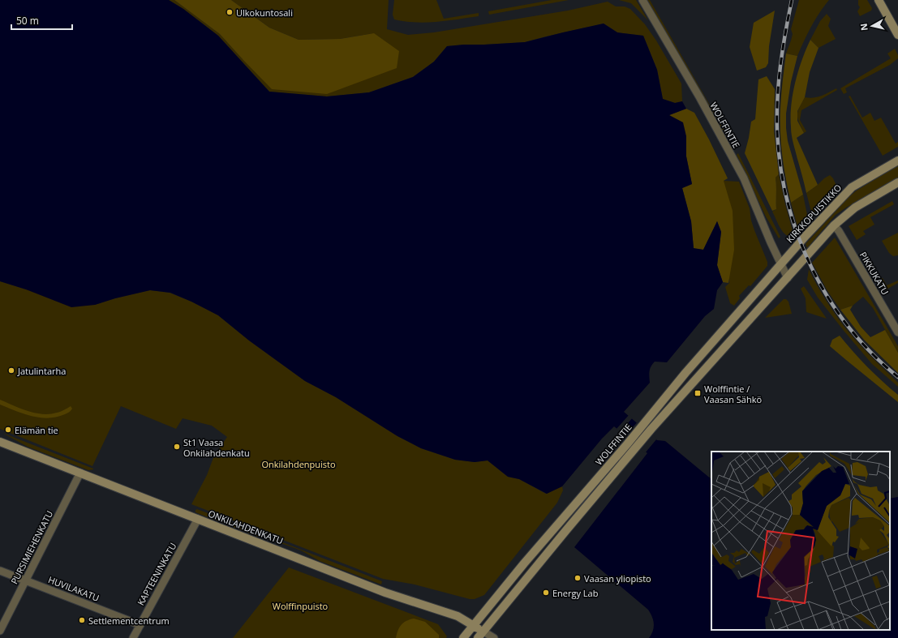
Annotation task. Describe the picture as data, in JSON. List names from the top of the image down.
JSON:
{
  "streets": {
    "main road": ["WOLFFINTIE", "KIRKKOPUISTIKKO", "ONKILAHDENKATU"],
    "street": [
      "PIKKUKATU",
      "PURSIMIEHENKATU",
      "KAPTEENINKATU",
      "HUVILAKATU"
    ]
  },
  "crossings": [
    ["WOLFFINTIE", "KIRKKOPUISTIKKO"],
    ["WOLFFINTIE", "ONKILAHDENKATU"],
    ["ONKILAHDENKATU", "PURSIMIEHENKATU"],
    ["ONKILAHDENKATU", "KAPTEENINKATU"],
    ["PURSIMIEHENKATU", "HUVILAKATU"],
    ["KAPTEENINKATU", "HUVILAKATU"]
  ],
  "parks": ["Onkilahdenpuisto", "Wolffinpuisto"],
  "places": {
    "other": [
      "Ulkokuntosali",
      "Jatulintarha",
      "Elämän tie",
      "St1 Vaasa Onkilahdenkatu",
      "Vaasan yliopisto",
      "Energy Lab",
      "Settlementcentrum"
    ],
    "transit": ["Wolffintie / Vaasan Sähkö"]
  },
  "scale_bar": "50 m",
  "north": "left"
}
